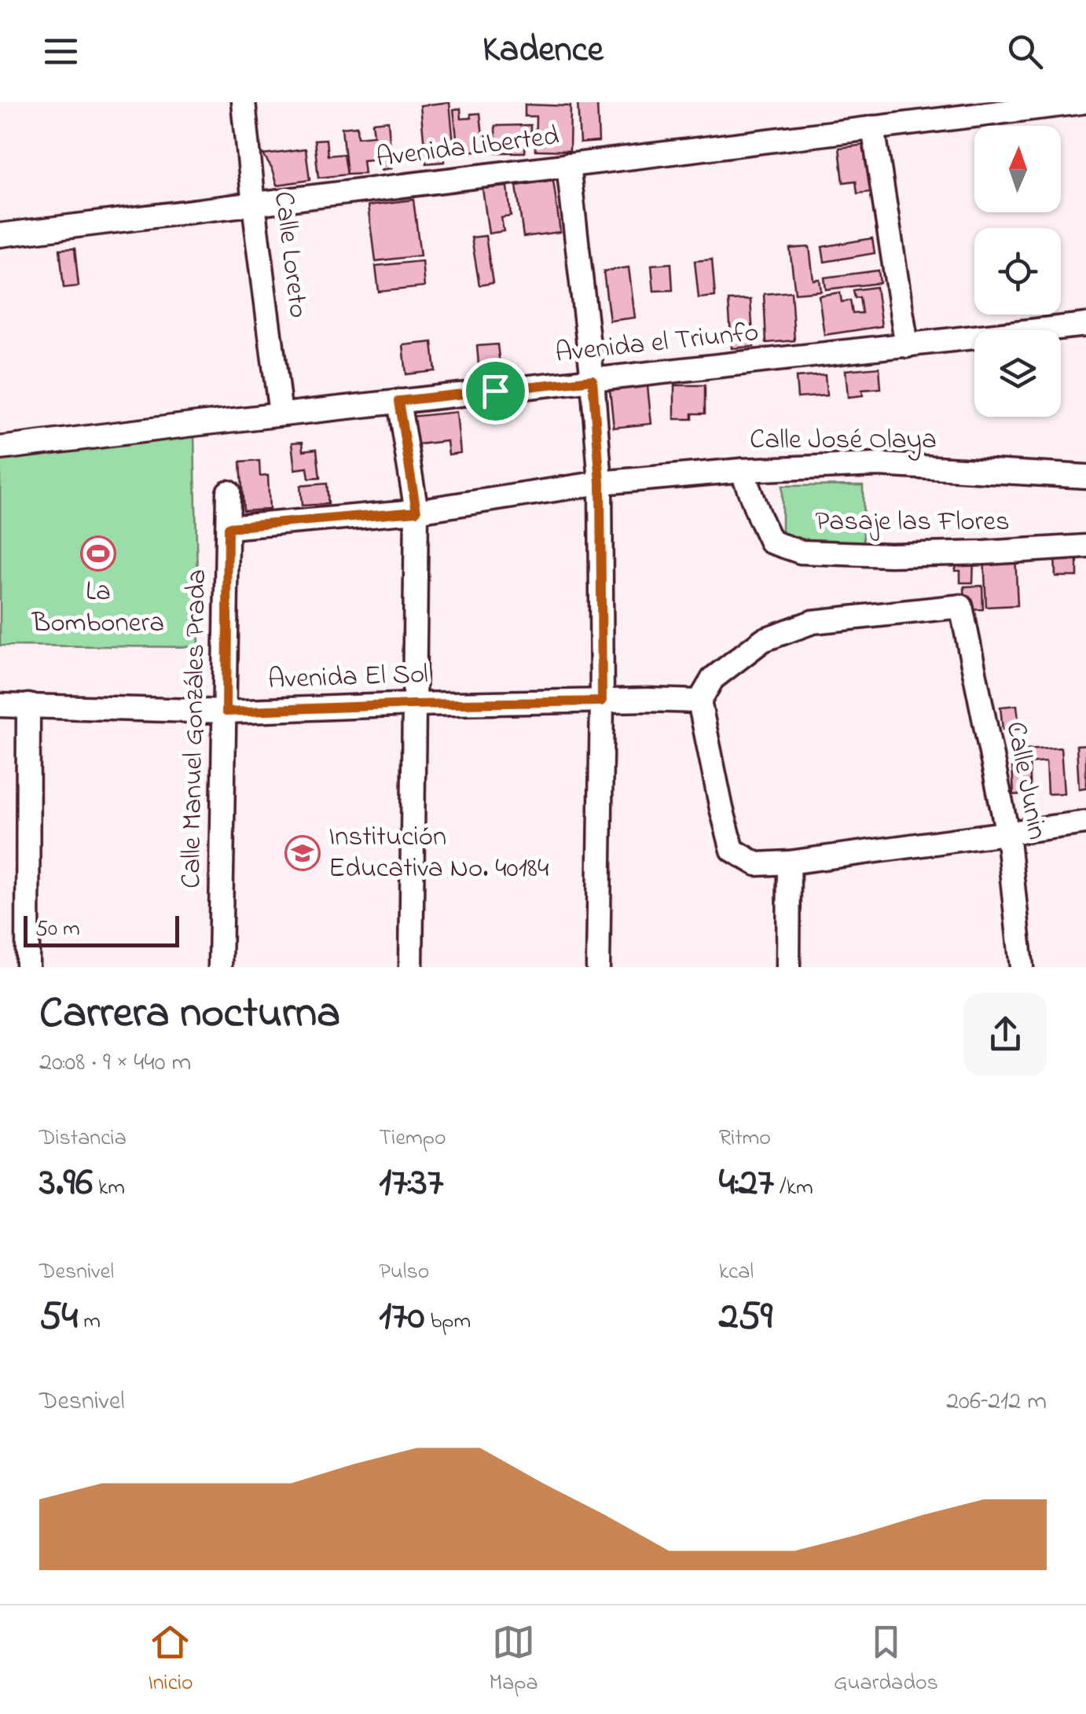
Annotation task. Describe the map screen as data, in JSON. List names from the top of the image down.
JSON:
{
  "streets": {
    "street": [
      "Avenida Liberted",
      "Calle Loreto",
      "Avenida el Triunfo",
      "Calle José Olaya",
      "Pasaje las Flores",
      "Avenida El Sol",
      "Calle Manuel Gonzáles Prada",
      "Calle Junin"
    ]
  },
  "crossings": [
    ["Avenida Liberted", "Calle Loreto"],
    ["Calle Loreto", "Avenida el Triunfo"],
    ["Calle José Olaya", "Pasaje las Flores"],
    ["Calle José Olaya", "Calle Manuel Gonzáles Prada"],
    ["Avenida El Sol", "Calle Manuel Gonzáles Prada"],
    ["Avenida El Sol", "Calle Junin"]
  ],
  "places": {
    "sports": ["La Bombonera"],
    "school or university": ["Institución Educativa No. 40184"]
  },
  "scale_bar": "50 m",
  "north": "top",
  "page": {
    "header": "Kadence",
    "scale": "50 m",
    "heading": ["Carrera nocturna", "20:08 · 9 × 440 m"],
    "stats": [
      ["Distancia", "3.96 km"],
      ["Tiempo", "17:37"],
      ["Ritmo", "4:27 /km"],
      ["Desnivel", "54 m"],
      ["Pulso", "170 bpm"],
      ["kcal", "259"]
    ],
    "chart": ["Desnivel", "206–212 m"],
    "tabs": ["Inicio", "Mapa", "Guardados"]
  }
}
